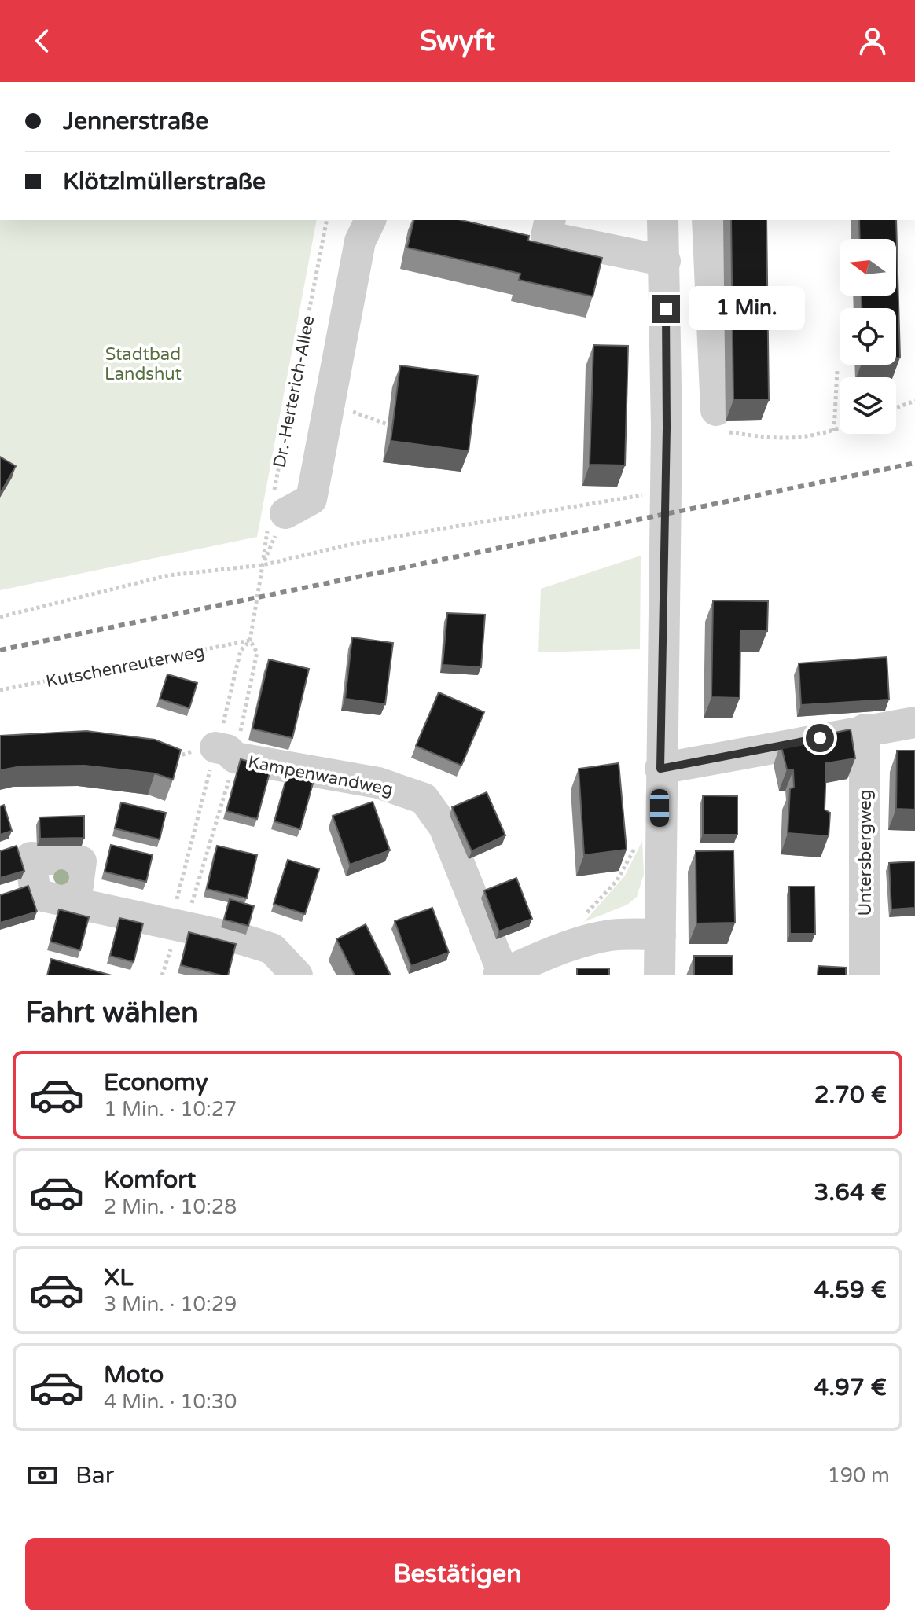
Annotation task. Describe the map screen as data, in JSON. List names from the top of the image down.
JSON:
{
  "streets": {
    "street": ["Kampenwandweg", "Untersbergweg"],
    "path": ["Dr.-Herterich-Allee", "Kutschenreuterweg"]
  },
  "parks": ["Stadtbad Landshut"],
  "north": "left",
  "page": {
    "header": "Swyft",
    "banner": ["Jennerstraße", "Klötzlmüllerstraße"],
    "bubble": "1 Min.",
    "heading": "Fahrt wählen",
    "list": [
      {
        "name": "Economy",
        "note": "1 Min. · 10:27",
        "value": "2.70 €"
      },
      {
        "name": "Komfort",
        "note": "2 Min. · 10:28",
        "value": "3.64 €"
      },
      {
        "name": "XL",
        "note": "3 Min. · 10:29",
        "value": "4.59 €"
      },
      {
        "name": "Moto",
        "note": "4 Min. · 10:30",
        "value": "4.97 €"
      }
    ],
    "pay": ["Bar", "190 m"],
    "buttons": "Bestätigen"
  }
}
